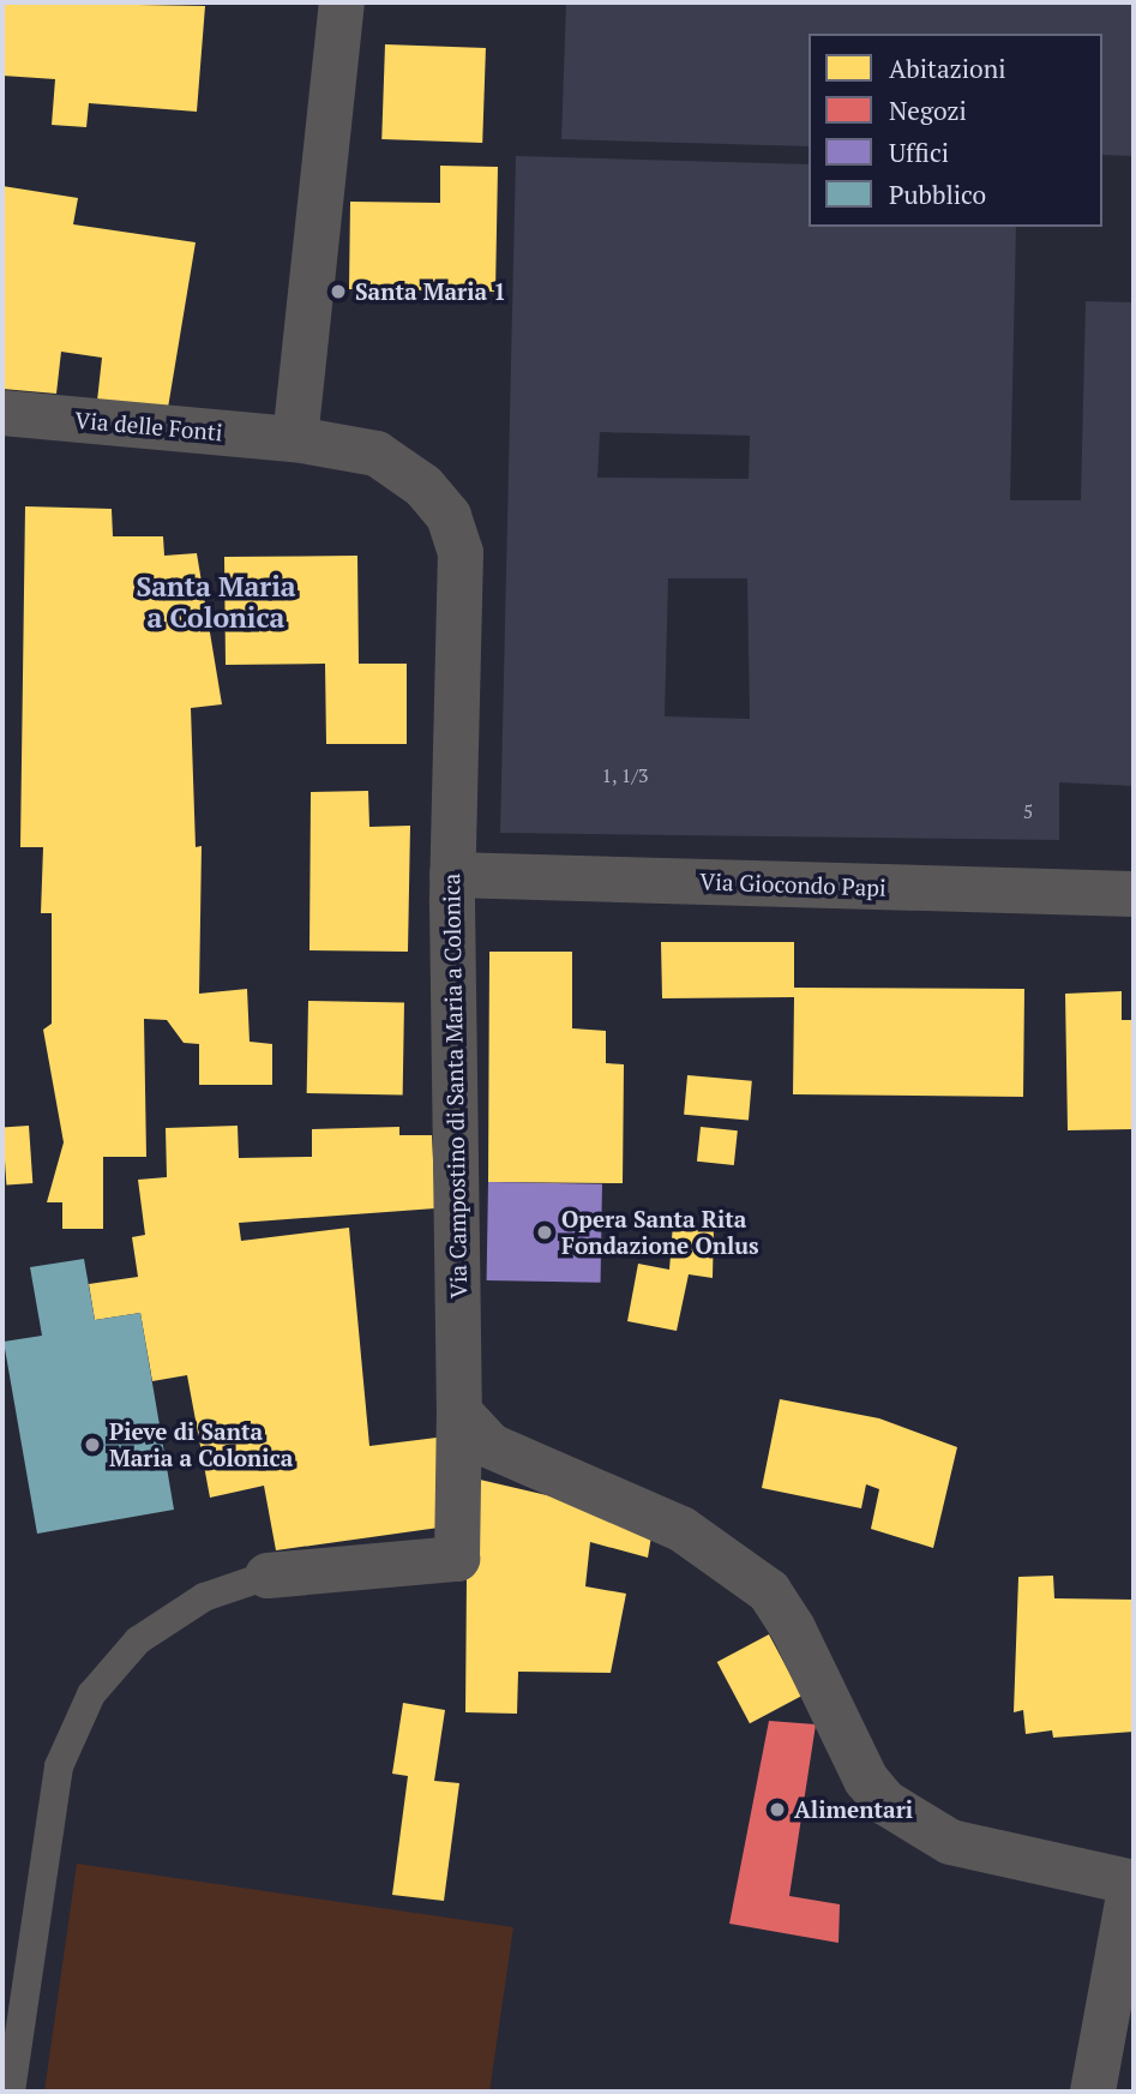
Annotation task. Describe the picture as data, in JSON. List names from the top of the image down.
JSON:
{
  "streets": {
    "street": ["Via delle Fonti", "Via Giocondo Papi", "Via Campostino di Santa Maria a Colonica"]
  },
  "crossings": [
    ["Via delle Fonti", "Via Campostino di Santa Maria a Colonica"],
    ["Via Giocondo Papi", "Via Campostino di Santa Maria a Colonica"]
  ],
  "districts": ["Santa Maria a Colonica"],
  "places": [
    "Santa Maria 1",
    "Opera Santa Rita Fondazione Onlus",
    "Pieve di Santa Maria a Colonica",
    "Alimentari"
  ],
  "house_numbers": ["1, 1/3", "5"],
  "legend": [
    "Abitazioni",
    "Negozi",
    "Uffici",
    "Pubblico"
  ]
}
